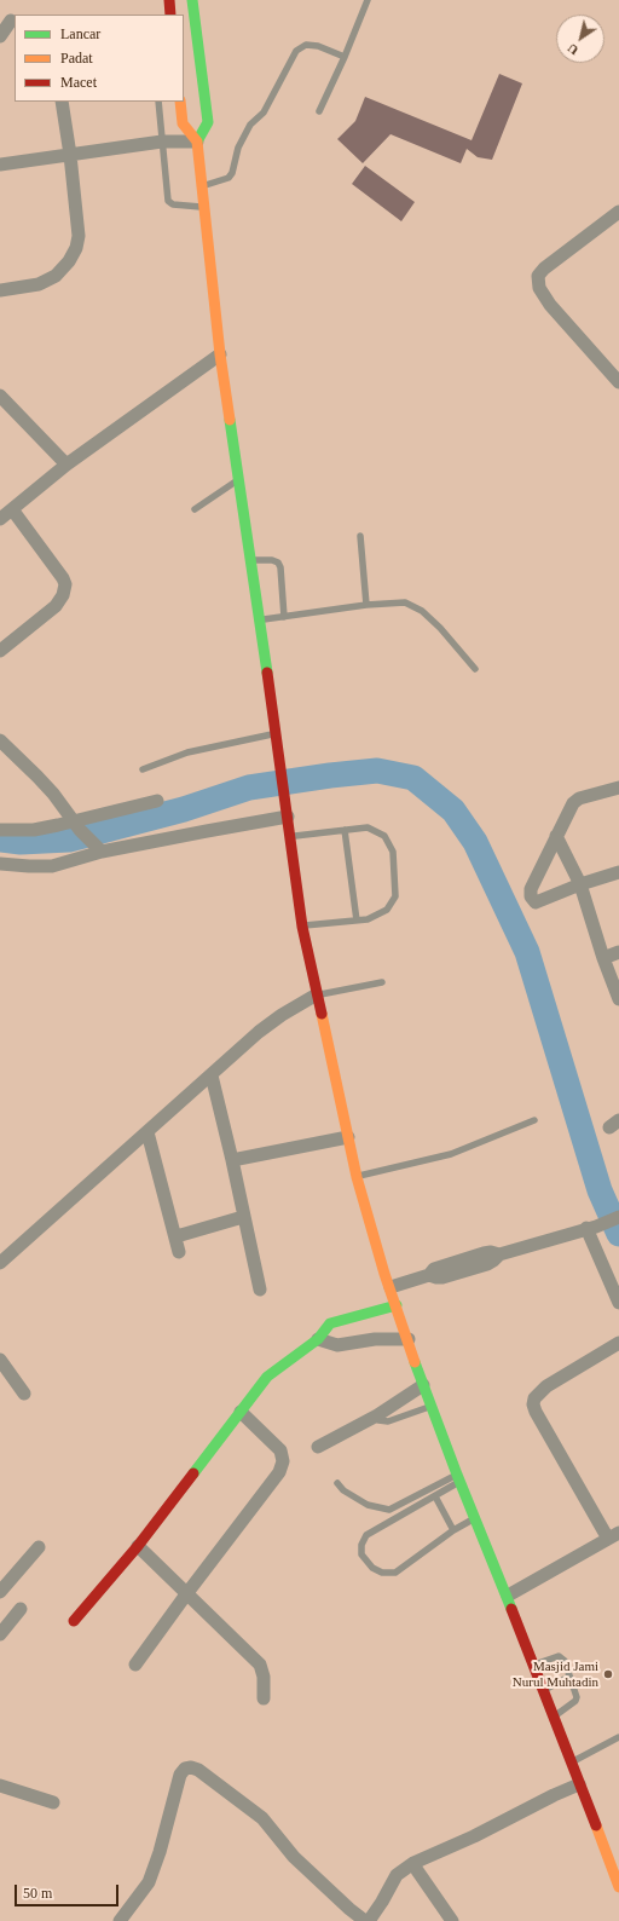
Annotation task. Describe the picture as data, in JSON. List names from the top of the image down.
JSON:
{
  "places": ["Masjid Jami Nurul Muhtadin"],
  "legend": ["Lancar", "Padat", "Macet"],
  "scale_bar": "50 m",
  "north": "bottom left"
}
